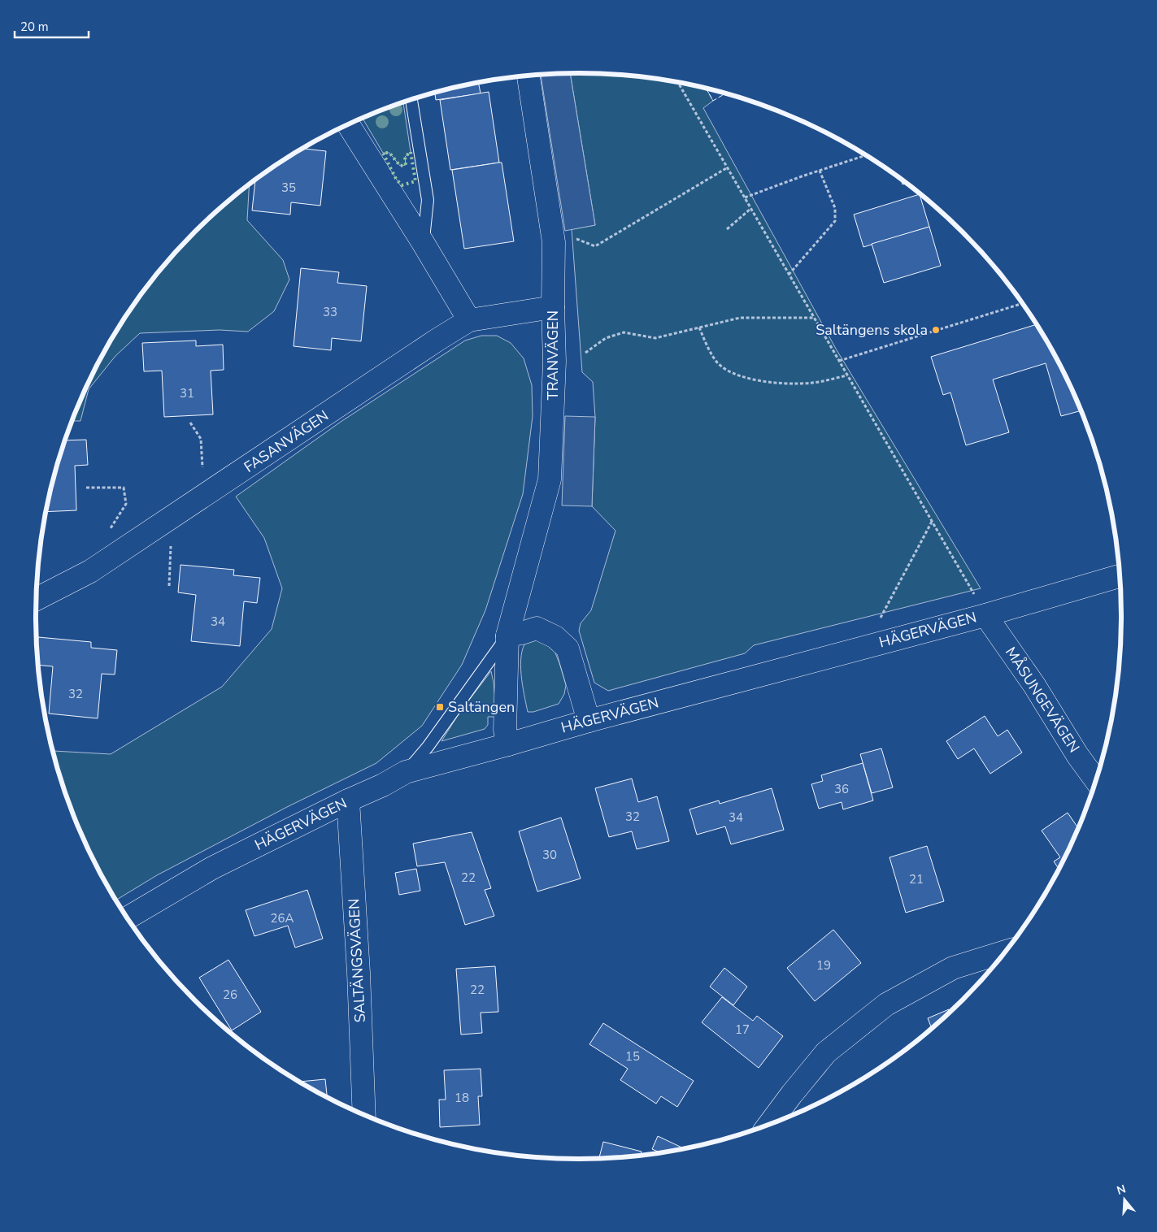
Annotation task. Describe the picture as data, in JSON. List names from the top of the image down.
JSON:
{
  "streets": {
    "street": [
      "TRANVÄGEN",
      "FASANVÄGEN",
      "HÄGERVÄGEN",
      "MÅSUNGEVÄGEN",
      "SALTÄNGSVÄGEN"
    ]
  },
  "crossings": [
    ["TRANVÄGEN", "FASANVÄGEN"],
    ["TRANVÄGEN", "HÄGERVÄGEN"],
    ["HÄGERVÄGEN", "MÅSUNGEVÄGEN"],
    ["HÄGERVÄGEN", "SALTÄNGSVÄGEN"]
  ],
  "places": {
    "other": ["Saltängens skola"],
    "transit": ["Saltängen"]
  },
  "house_numbers": [
    "35",
    "33",
    "31",
    "34",
    "32",
    "36",
    "32",
    "34",
    "30",
    "22",
    "21",
    "26A",
    "19",
    "22",
    "26",
    "17",
    "15",
    "18"
  ],
  "scale_bar": "20 m",
  "north": "top"
}
